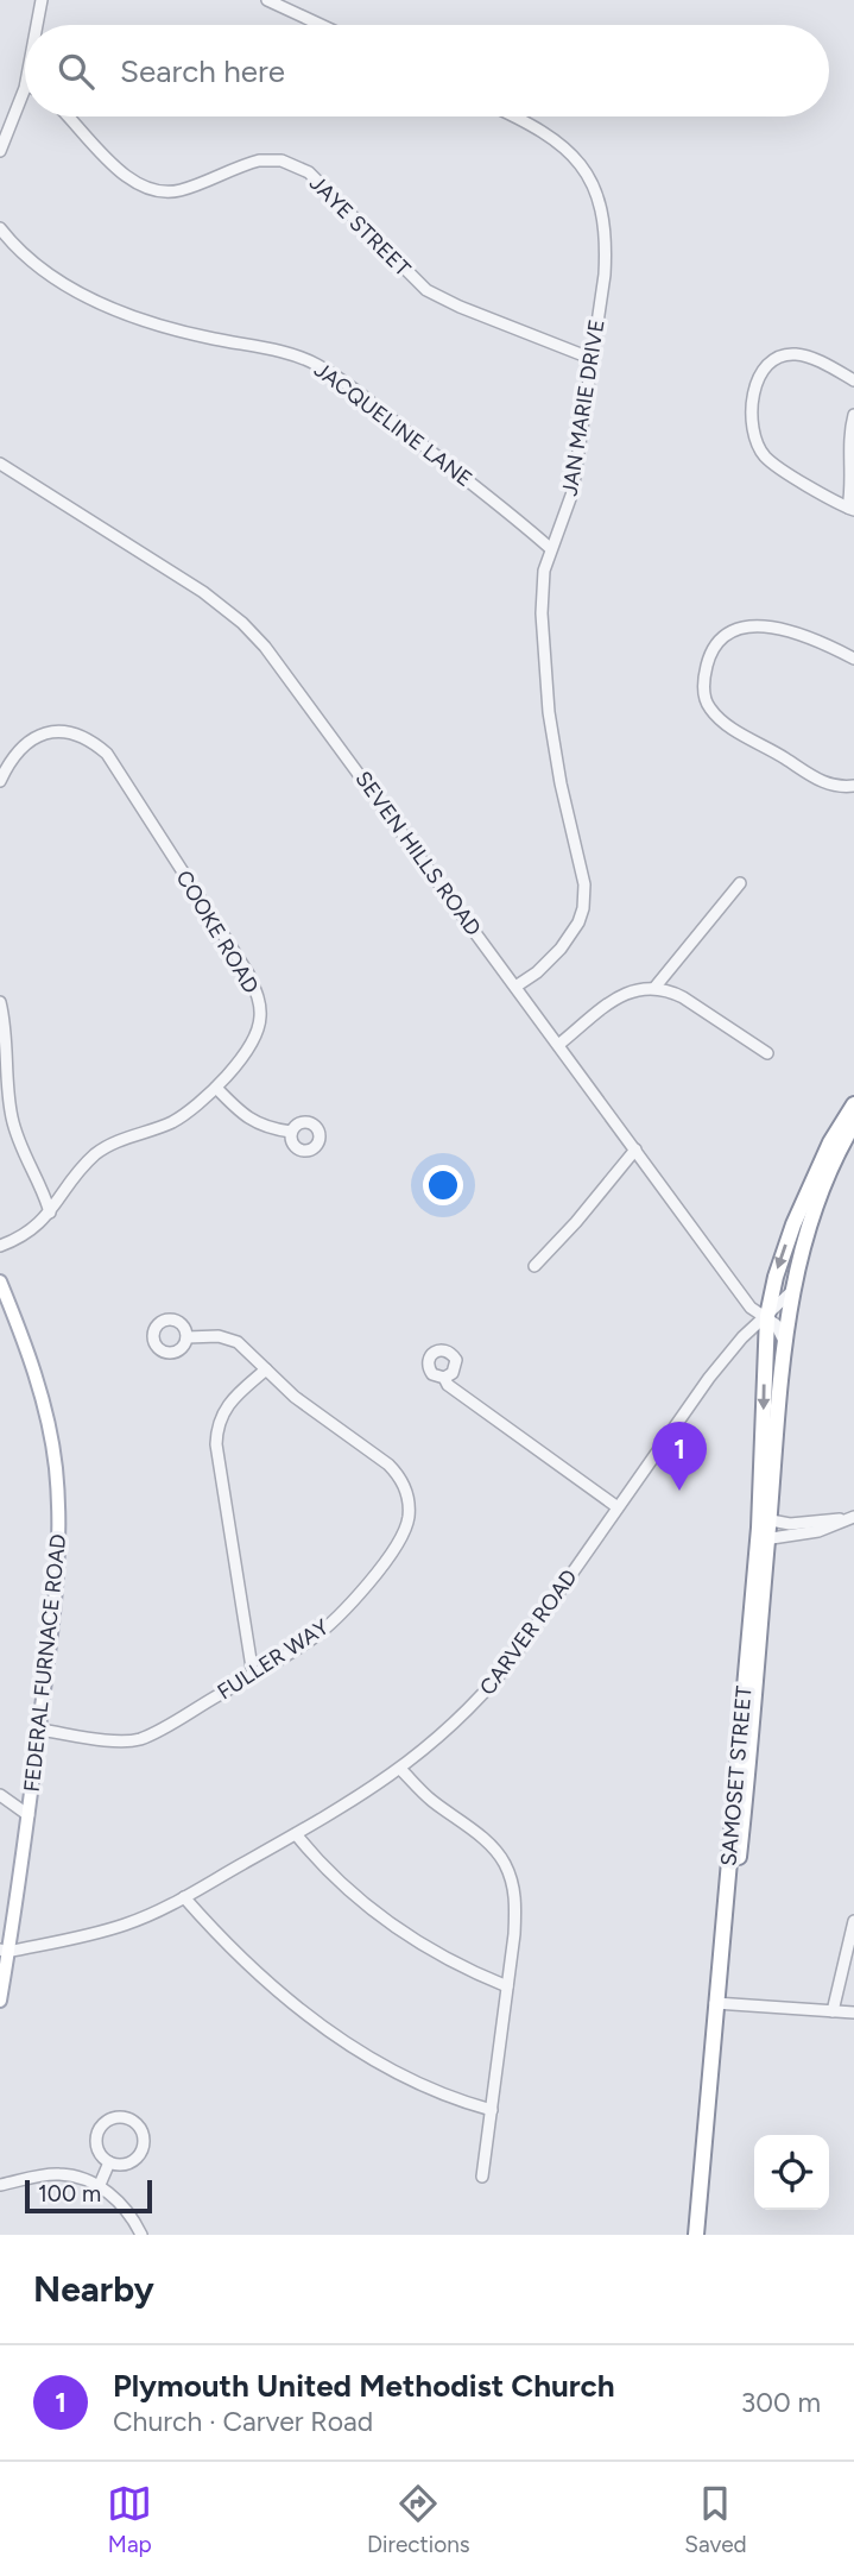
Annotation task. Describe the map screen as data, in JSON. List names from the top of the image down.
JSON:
{
  "streets": {
    "highway": ["SAMOSET STREET"],
    "main road": ["FEDERAL FURNACE ROAD"],
    "street": [
      "JAYE STREET",
      "JAN MARIE DRIVE",
      "JACQUELINE LANE",
      "SEVEN HILLS ROAD",
      "COOKE ROAD",
      "CARVER ROAD",
      "FULLER WAY"
    ]
  },
  "crossings": [
    ["JAYE STREET", "JAN MARIE DRIVE"],
    ["JAN MARIE DRIVE", "JACQUELINE LANE"],
    ["JAN MARIE DRIVE", "SEVEN HILLS ROAD"],
    ["SEVEN HILLS ROAD", "CARVER ROAD"],
    ["SEVEN HILLS ROAD", "SAMOSET STREET"],
    ["CARVER ROAD", "FEDERAL FURNACE ROAD"],
    ["CARVER ROAD", "SAMOSET STREET"],
    ["FULLER WAY", "FEDERAL FURNACE ROAD"]
  ],
  "scale_bar": "100 m",
  "page": {
    "search": "Search here",
    "pins": "1",
    "scale": "100 m",
    "heading": "Nearby",
    "list": [
      {
        "mark": "1",
        "name": "Plymouth United Methodist Church",
        "note": "Church · Carver Road",
        "value": "300 m"
      }
    ],
    "nav": ["Map", "Directions", "Saved"]
  }
}
